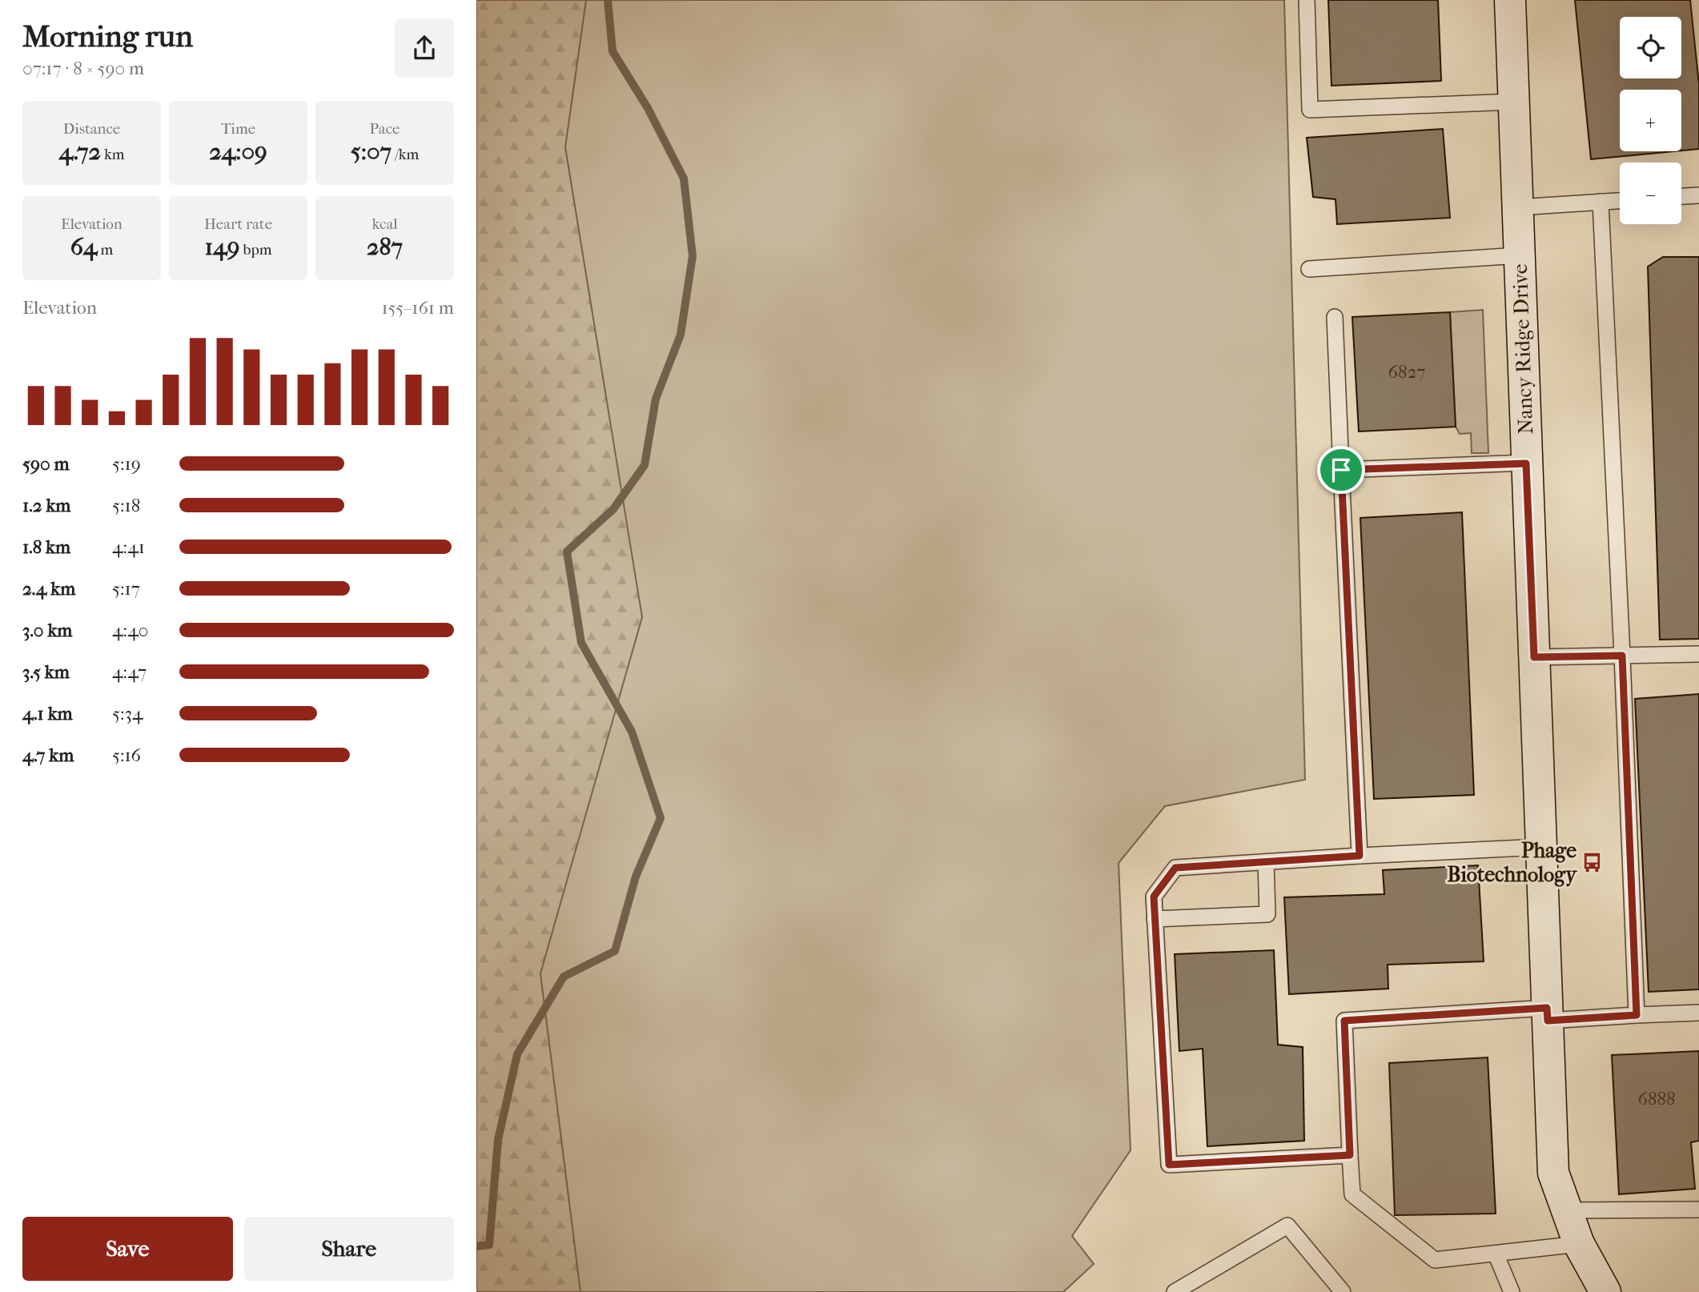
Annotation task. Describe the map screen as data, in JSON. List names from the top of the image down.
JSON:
{
  "streets": {
    "street": ["Nancy Ridge Drive"]
  },
  "places": {
    "bus stop": ["Phage Biotechnology"]
  },
  "house_numbers": ["6827", "6888"],
  "page": {
    "heading": ["Morning run", "07:17 · 8 × 590 m"],
    "map_buttons": ["+", "−"],
    "stats": [
      ["Distance", "4.72 km"],
      ["Time", "24:09"],
      ["Pace", "5:07 /km"],
      ["Elevation", "64 m"],
      ["Heart rate", "149 bpm"],
      ["kcal", "287"]
    ],
    "chart": ["Elevation", "155–161 m"],
    "list": [
      {
        "name": "590 m",
        "note": "5:19"
      },
      {
        "name": "1.2 km",
        "note": "5:18"
      },
      {
        "name": "1.8 km",
        "note": "4:41"
      },
      {
        "name": "2.4 km",
        "note": "5:17"
      },
      {
        "name": "3.0 km",
        "note": "4:40"
      },
      {
        "name": "3.5 km",
        "note": "4:47"
      },
      {
        "name": "4.1 km",
        "note": "5:34"
      },
      {
        "name": "4.7 km",
        "note": "5:16"
      }
    ],
    "buttons": ["Save", "Share"]
  }
}
